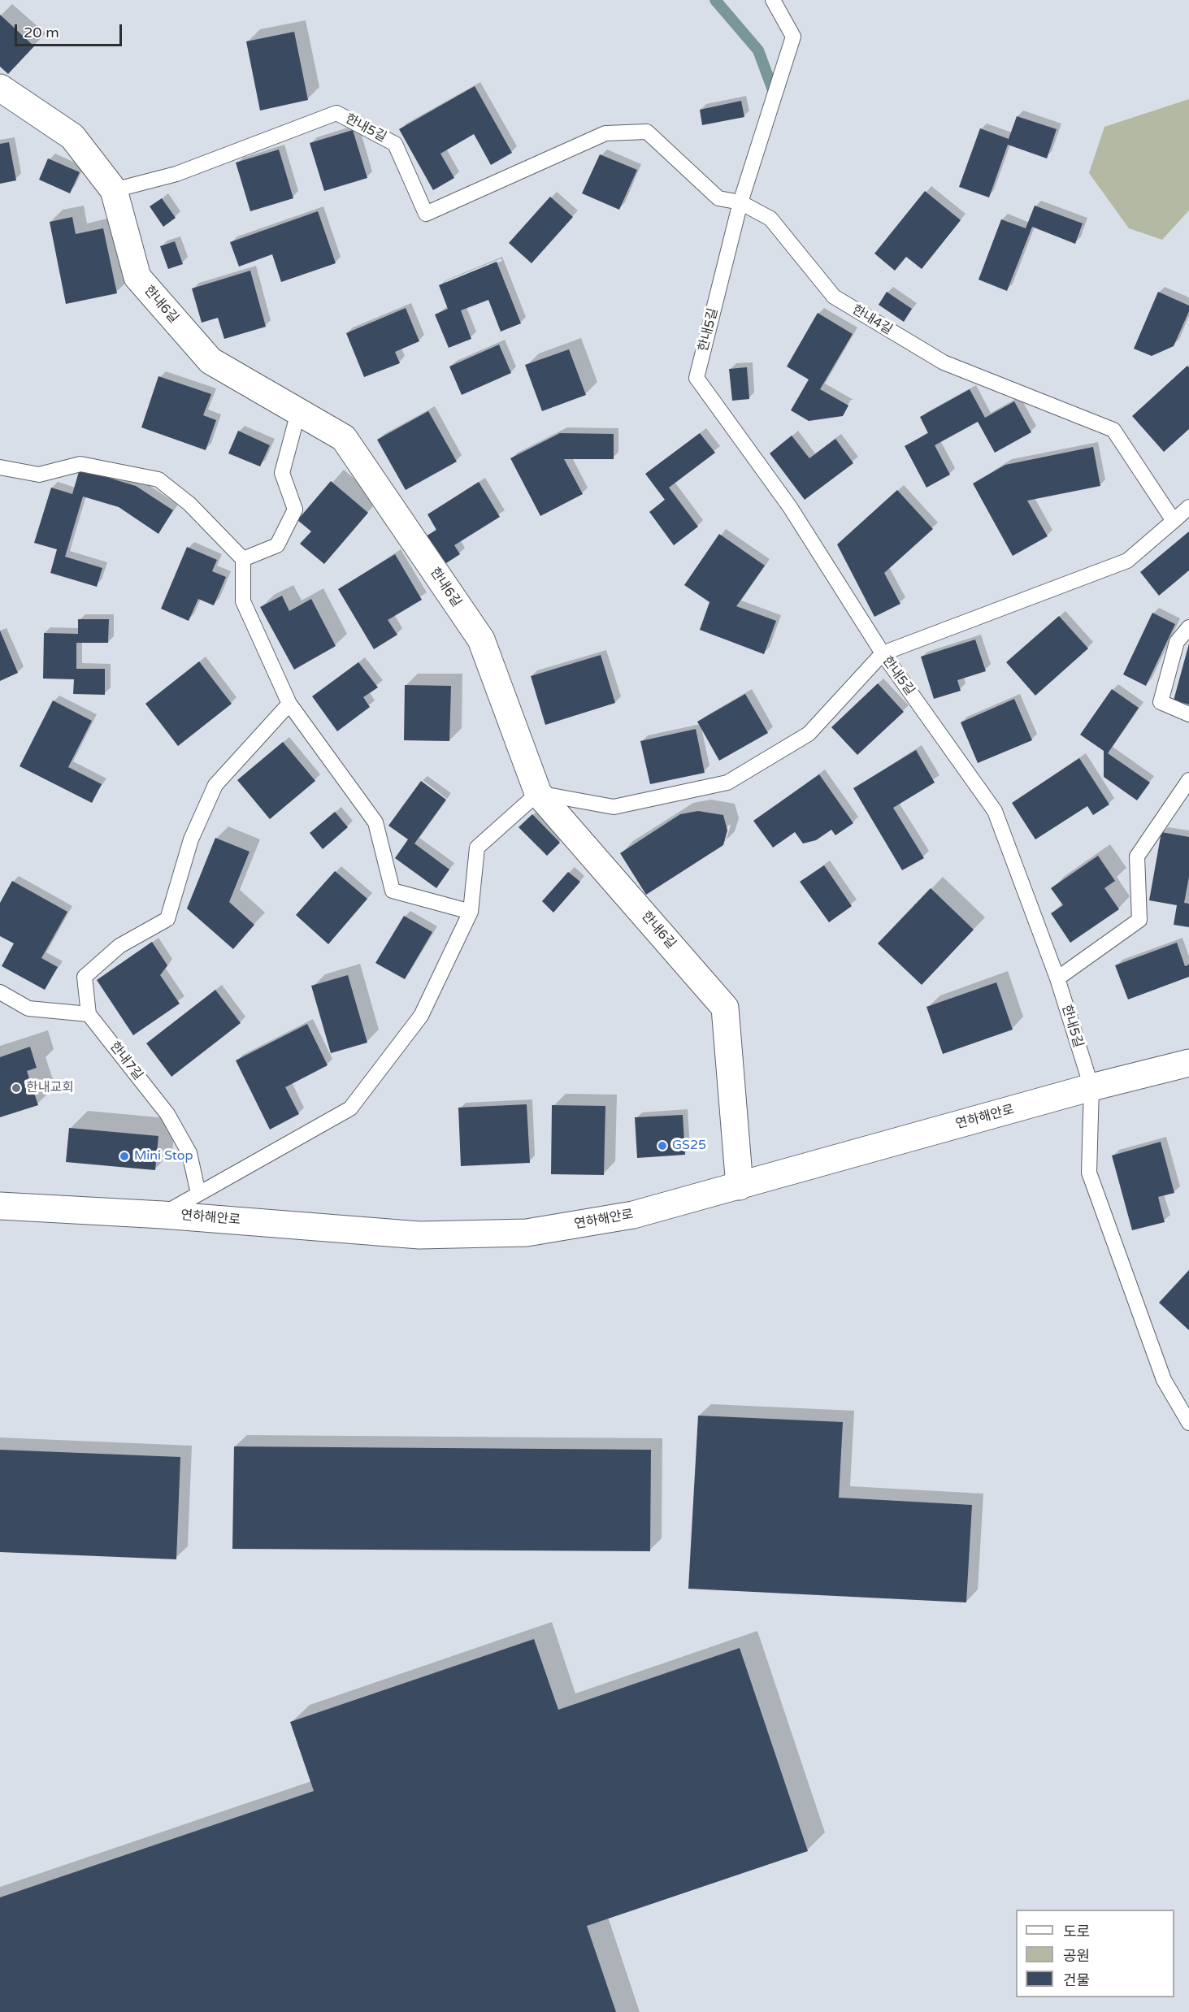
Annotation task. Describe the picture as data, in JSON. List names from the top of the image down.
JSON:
{
  "streets": {
    "street": ["한내6길", "연하해안로"],
    "lane": ["한내5길", "한내4길", "한내7길"]
  },
  "crossings": [
    ["한내5길", "한내6길"],
    ["한내5길", "한내4길"],
    ["한내5길", "연하해안로"],
    ["한내6길", "연하해안로"]
  ],
  "places": ["한내교회", "GS25", "Mini Stop"],
  "legend": ["도로", "공원", "건물"],
  "scale_bar": "20 m"
}
